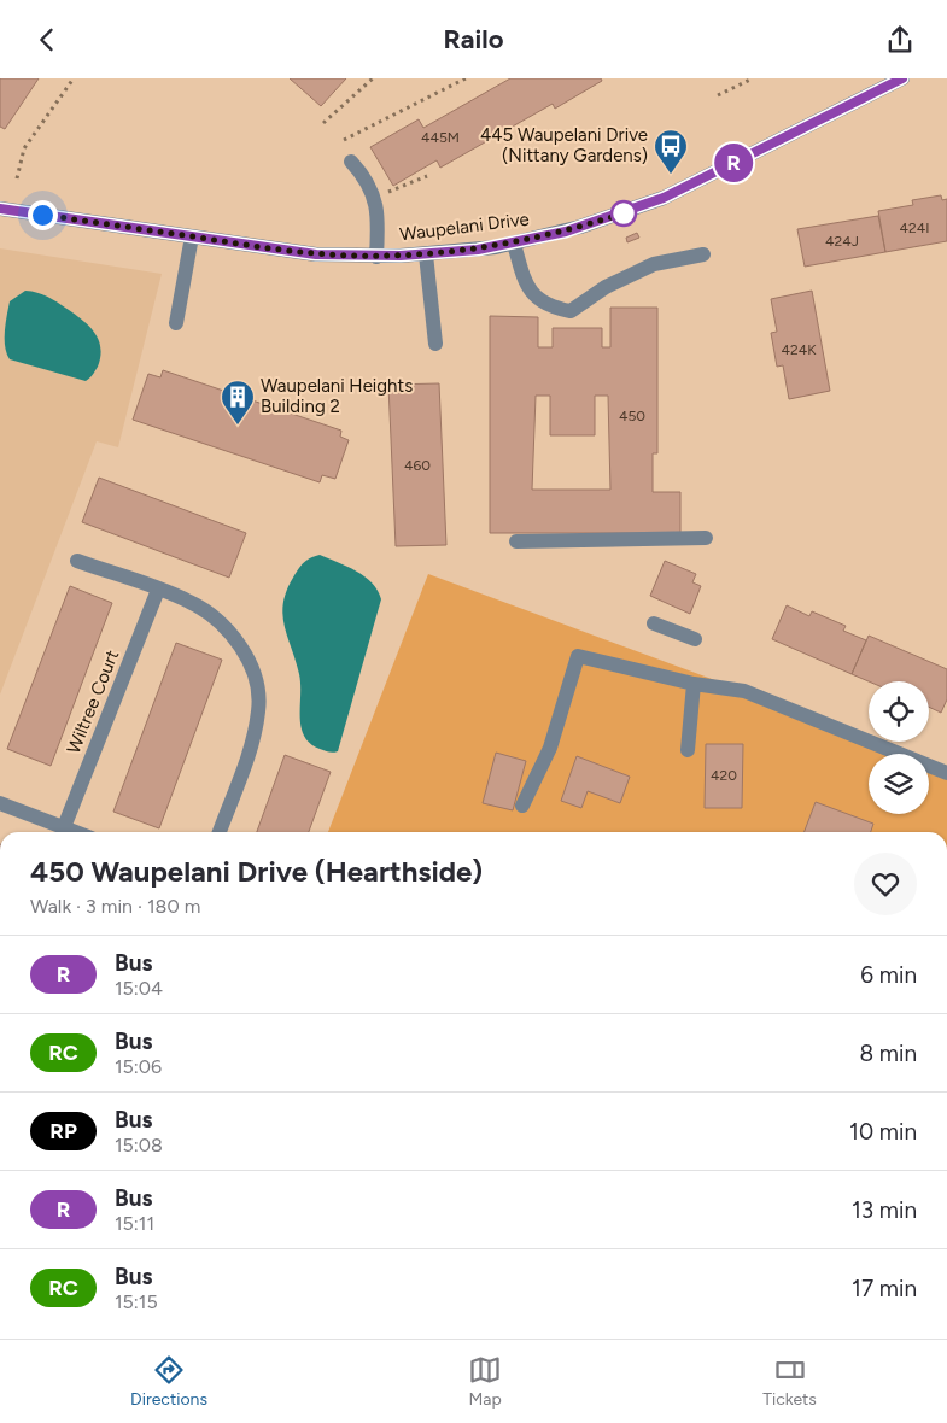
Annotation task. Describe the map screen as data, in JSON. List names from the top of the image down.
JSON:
{
  "streets": {
    "street": ["Waupelani Drive", "Wiltree Court"]
  },
  "places": {
    "bus stop": ["445 Waupelani Drive (Nittany Gardens)"],
    "building": ["Waupelani Heights Building 2"]
  },
  "lines": ["bus line R"],
  "house_numbers": [
    "445M",
    "424I",
    "424J",
    "424K",
    "450",
    "460",
    "420"
  ],
  "page": {
    "header": "Railo",
    "on_map": "R",
    "heading": ["450 Waupelani Drive (Hearthside)", "Walk · 3 min · 180 m"],
    "list": [
      {
        "mark": "R",
        "name": "Bus",
        "note": "15:04",
        "value": "6 min"
      },
      {
        "mark": "RC",
        "name": "Bus",
        "note": "15:06",
        "value": "8 min"
      },
      {
        "mark": "RP",
        "name": "Bus",
        "note": "15:08",
        "value": "10 min"
      },
      {
        "mark": "R",
        "name": "Bus",
        "note": "15:11",
        "value": "13 min"
      },
      {
        "mark": "RC",
        "name": "Bus",
        "note": "15:15",
        "value": "17 min"
      }
    ],
    "tabs": ["Directions", "Map", "Tickets"]
  }
}
